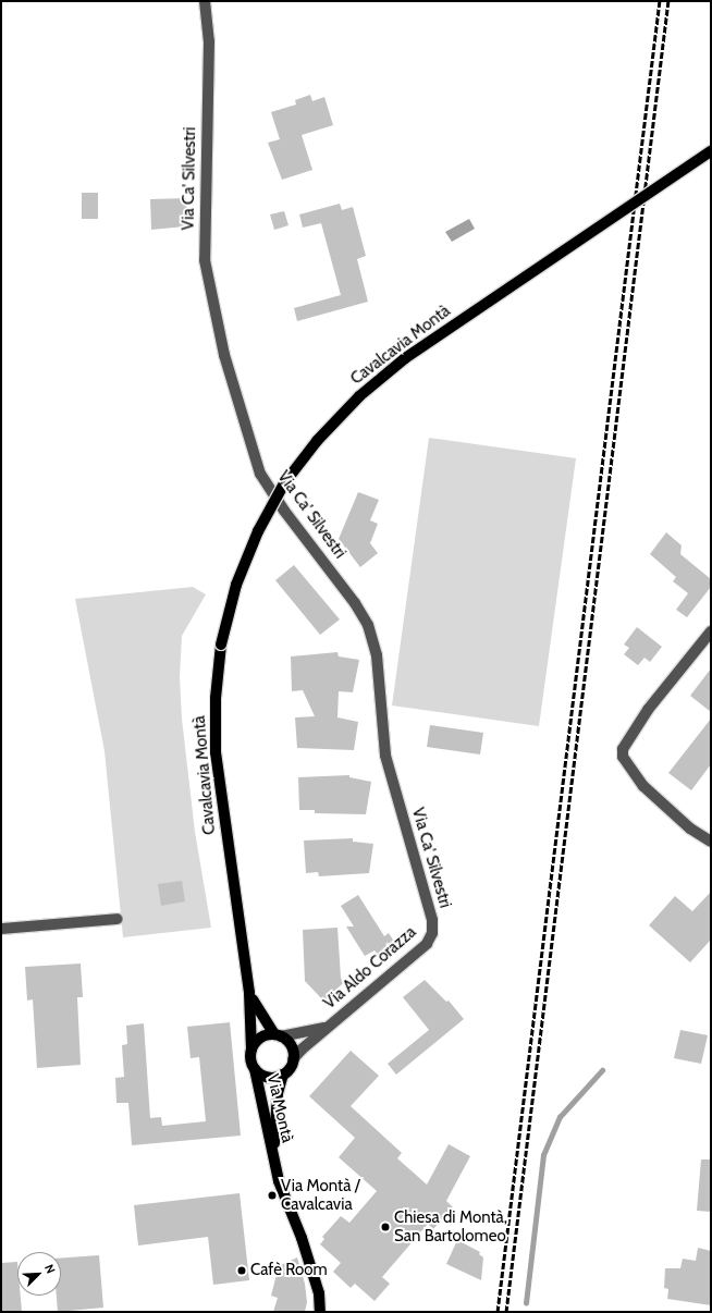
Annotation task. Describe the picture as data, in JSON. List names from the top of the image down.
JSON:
{
  "streets": {
    "main road": ["Cavalcavia Montà", "Via Montà"],
    "street": ["Via Ca' Silvestri", "Via Aldo Corazza"]
  },
  "crossings": [
    ["Via Ca' Silvestri", "Via Aldo Corazza"],
    ["Cavalcavia Montà", "Via Aldo Corazza"],
    ["Cavalcavia Montà", "Via Montà"],
    ["Via Aldo Corazza", "Via Montà"]
  ],
  "places": ["Via Montà / Cavalcavia", "Chiesa di Montà, San Bartolomeo", "Cafè Room"],
  "north": "top right"
}
